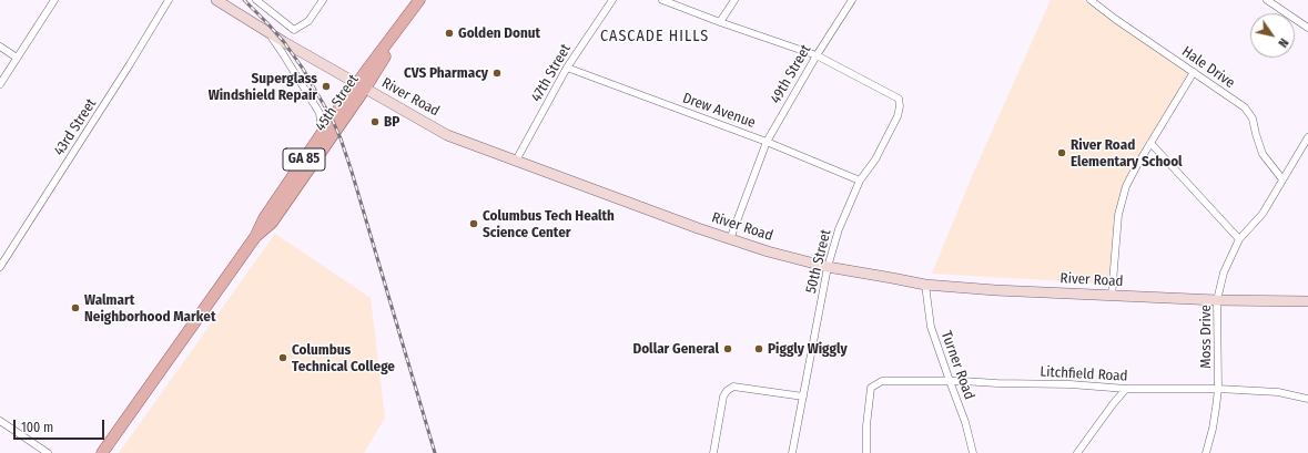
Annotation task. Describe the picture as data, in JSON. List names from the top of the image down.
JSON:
{
  "streets": {
    "main road": ["River Road", "45th Street", "GA 85"],
    "street": [
      "Hale Drive",
      "47th Street",
      "49th Street",
      "Drew Avenue",
      "43rd Street",
      "50th Street",
      "Moss Drive",
      "Turner Road",
      "Litchfield Road"
    ]
  },
  "crossings": [
    ["Hale Drive", "Moss Drive"],
    ["47th Street", "River Road"],
    ["47th Street", "Drew Avenue"],
    ["49th Street", "River Road"],
    ["49th Street", "Drew Avenue"],
    ["49th Street", "50th Street"],
    ["River Road", "45th Street"],
    ["River Road", "50th Street"],
    ["River Road", "Moss Drive"],
    ["River Road", "Turner Road"],
    ["Drew Avenue", "50th Street"],
    ["Moss Drive", "Litchfield Road"],
    ["Turner Road", "Litchfield Road"]
  ],
  "districts": ["CASCADE HILLS"],
  "places": [
    "Golden Donut",
    "CVS Pharmacy",
    "Superglass Windshield Repair",
    "BP",
    "River Road Elementary School",
    "Columbus Tech Health Science Center",
    "Walmart Neighborhood Market",
    "Dollar General",
    "Piggly Wiggly",
    "Columbus Technical College"
  ],
  "scale_bar": "100 m",
  "north": "bottom right"
}
